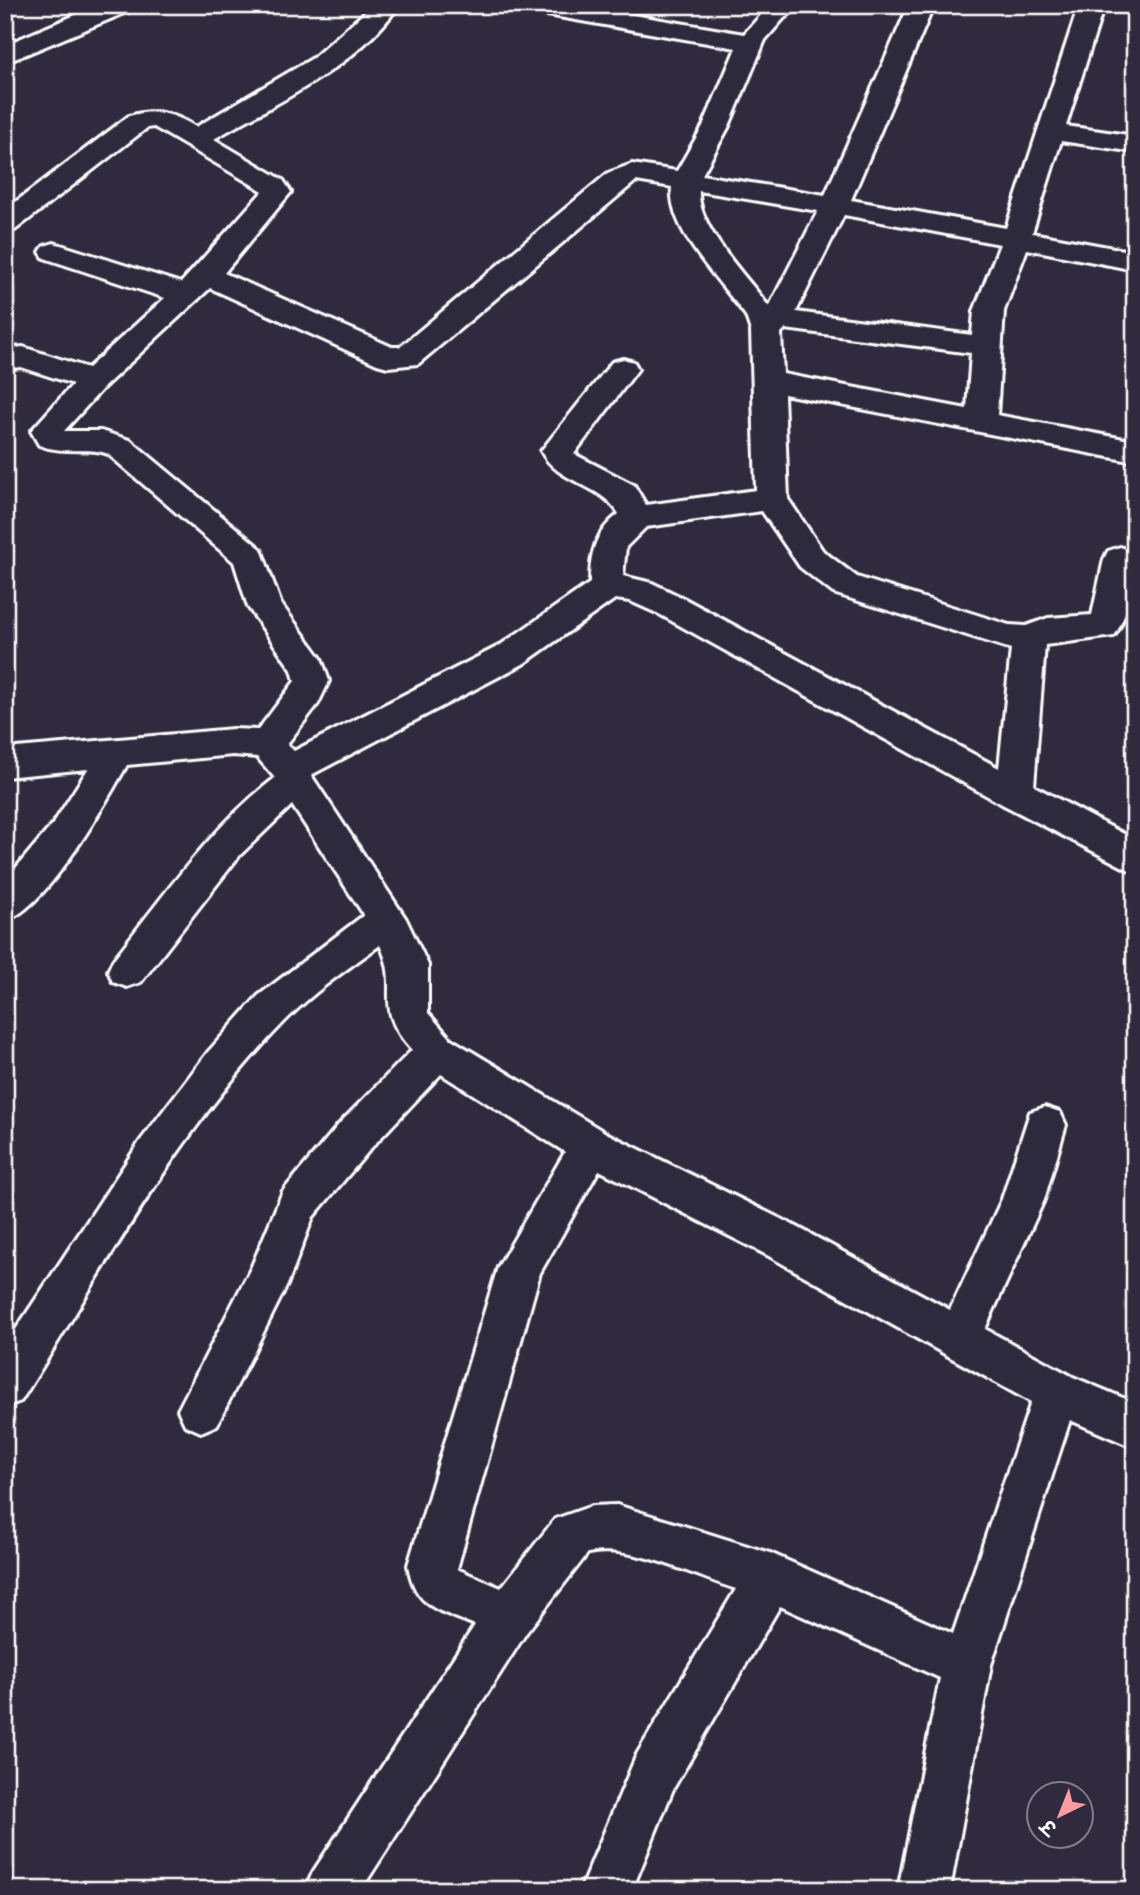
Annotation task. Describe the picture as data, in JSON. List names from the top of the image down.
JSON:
{
  "north": "bottom left"
}
